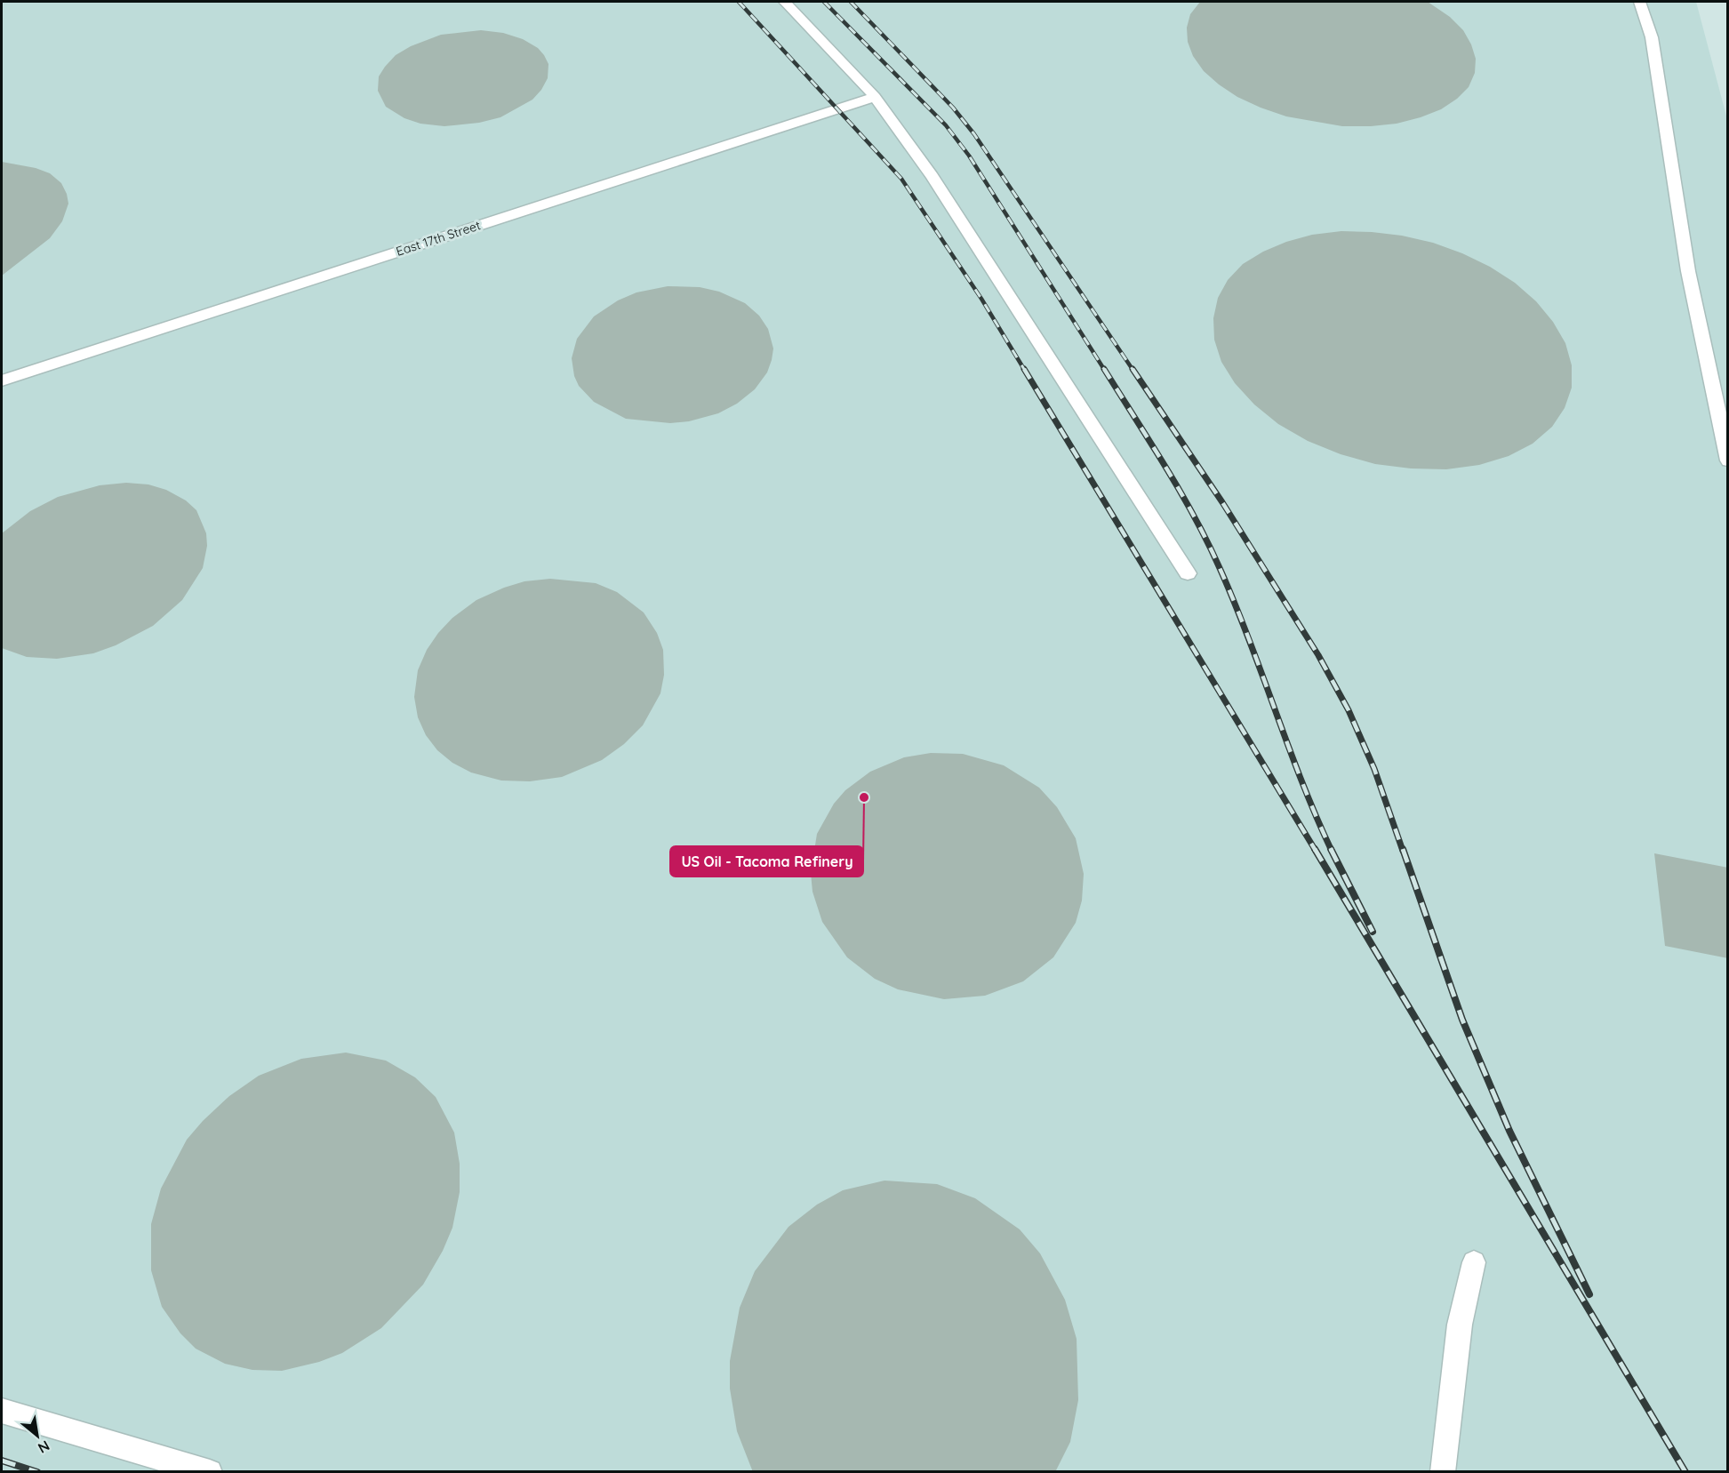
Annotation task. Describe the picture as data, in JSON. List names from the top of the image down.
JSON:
{
  "streets": {
    "lane": ["East 17th Street"]
  },
  "places": ["US Oil - Tacoma Refinery"],
  "north": "bottom right"
}
